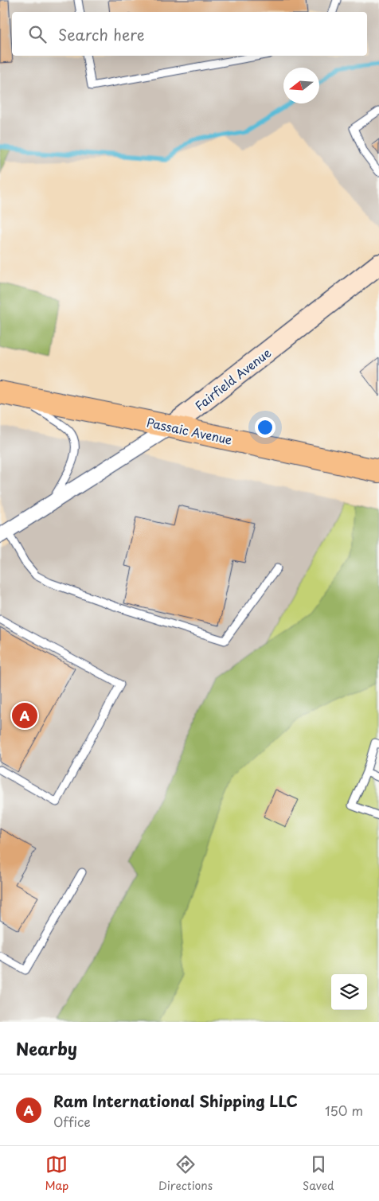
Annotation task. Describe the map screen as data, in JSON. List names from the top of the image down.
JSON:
{
  "streets": {
    "main road": ["Passaic Avenue"],
    "street": ["Fairfield Avenue"]
  },
  "crossings": [
    ["Fairfield Avenue", "Passaic Avenue"]
  ],
  "north": "left",
  "page": {
    "search": "Search here",
    "pins": "A",
    "heading": "Nearby",
    "list": [
      {
        "mark": "A",
        "name": "Ram International Shipping LLC",
        "note": "Office",
        "value": "150 m"
      }
    ],
    "nav": ["Map", "Directions", "Saved"]
  }
}
